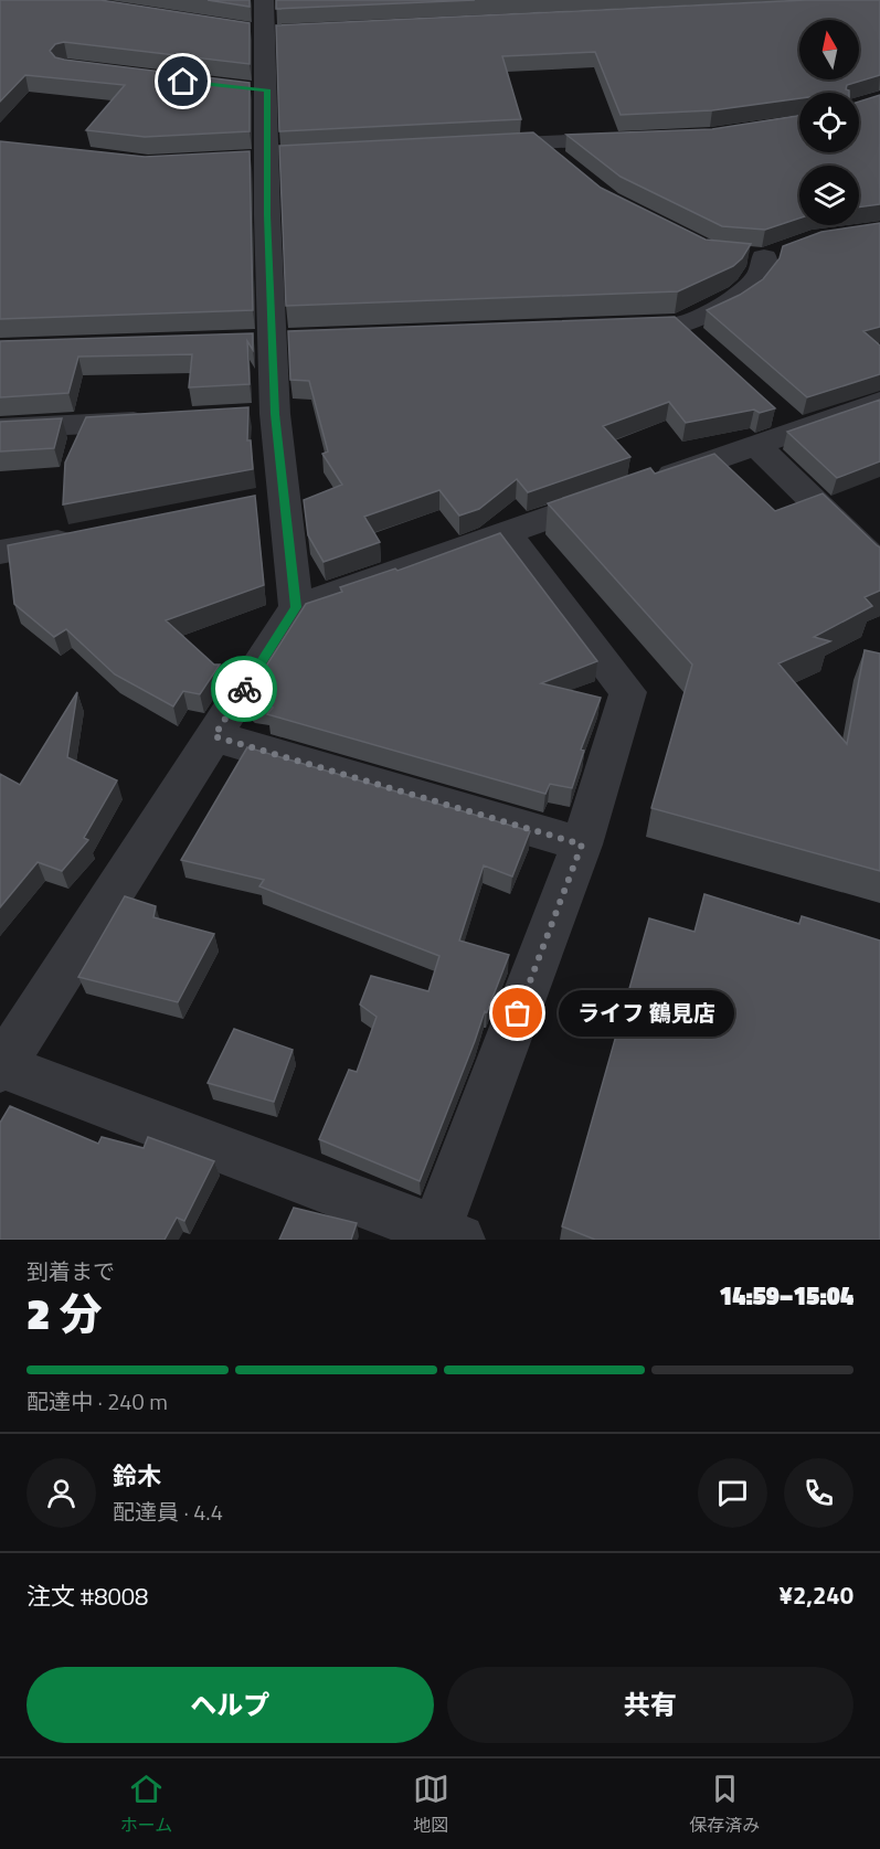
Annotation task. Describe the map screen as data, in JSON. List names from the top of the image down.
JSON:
{
  "places": ["ライフ 鶴見店"],
  "north": "top",
  "page": {
    "bubble": "ライフ 鶴見店",
    "heading": ["2 分", "到着まで", "14:59–15:04"],
    "panel": [
      "鈴木",
      "配達員 · 4.4",
      "注文 #8008",
      "¥2,240"
    ],
    "bar": "配達中 · 240 m",
    "buttons": ["ヘルプ", "共有"],
    "tabs": ["ホーム", "地図", "保存済み"]
  }
}
